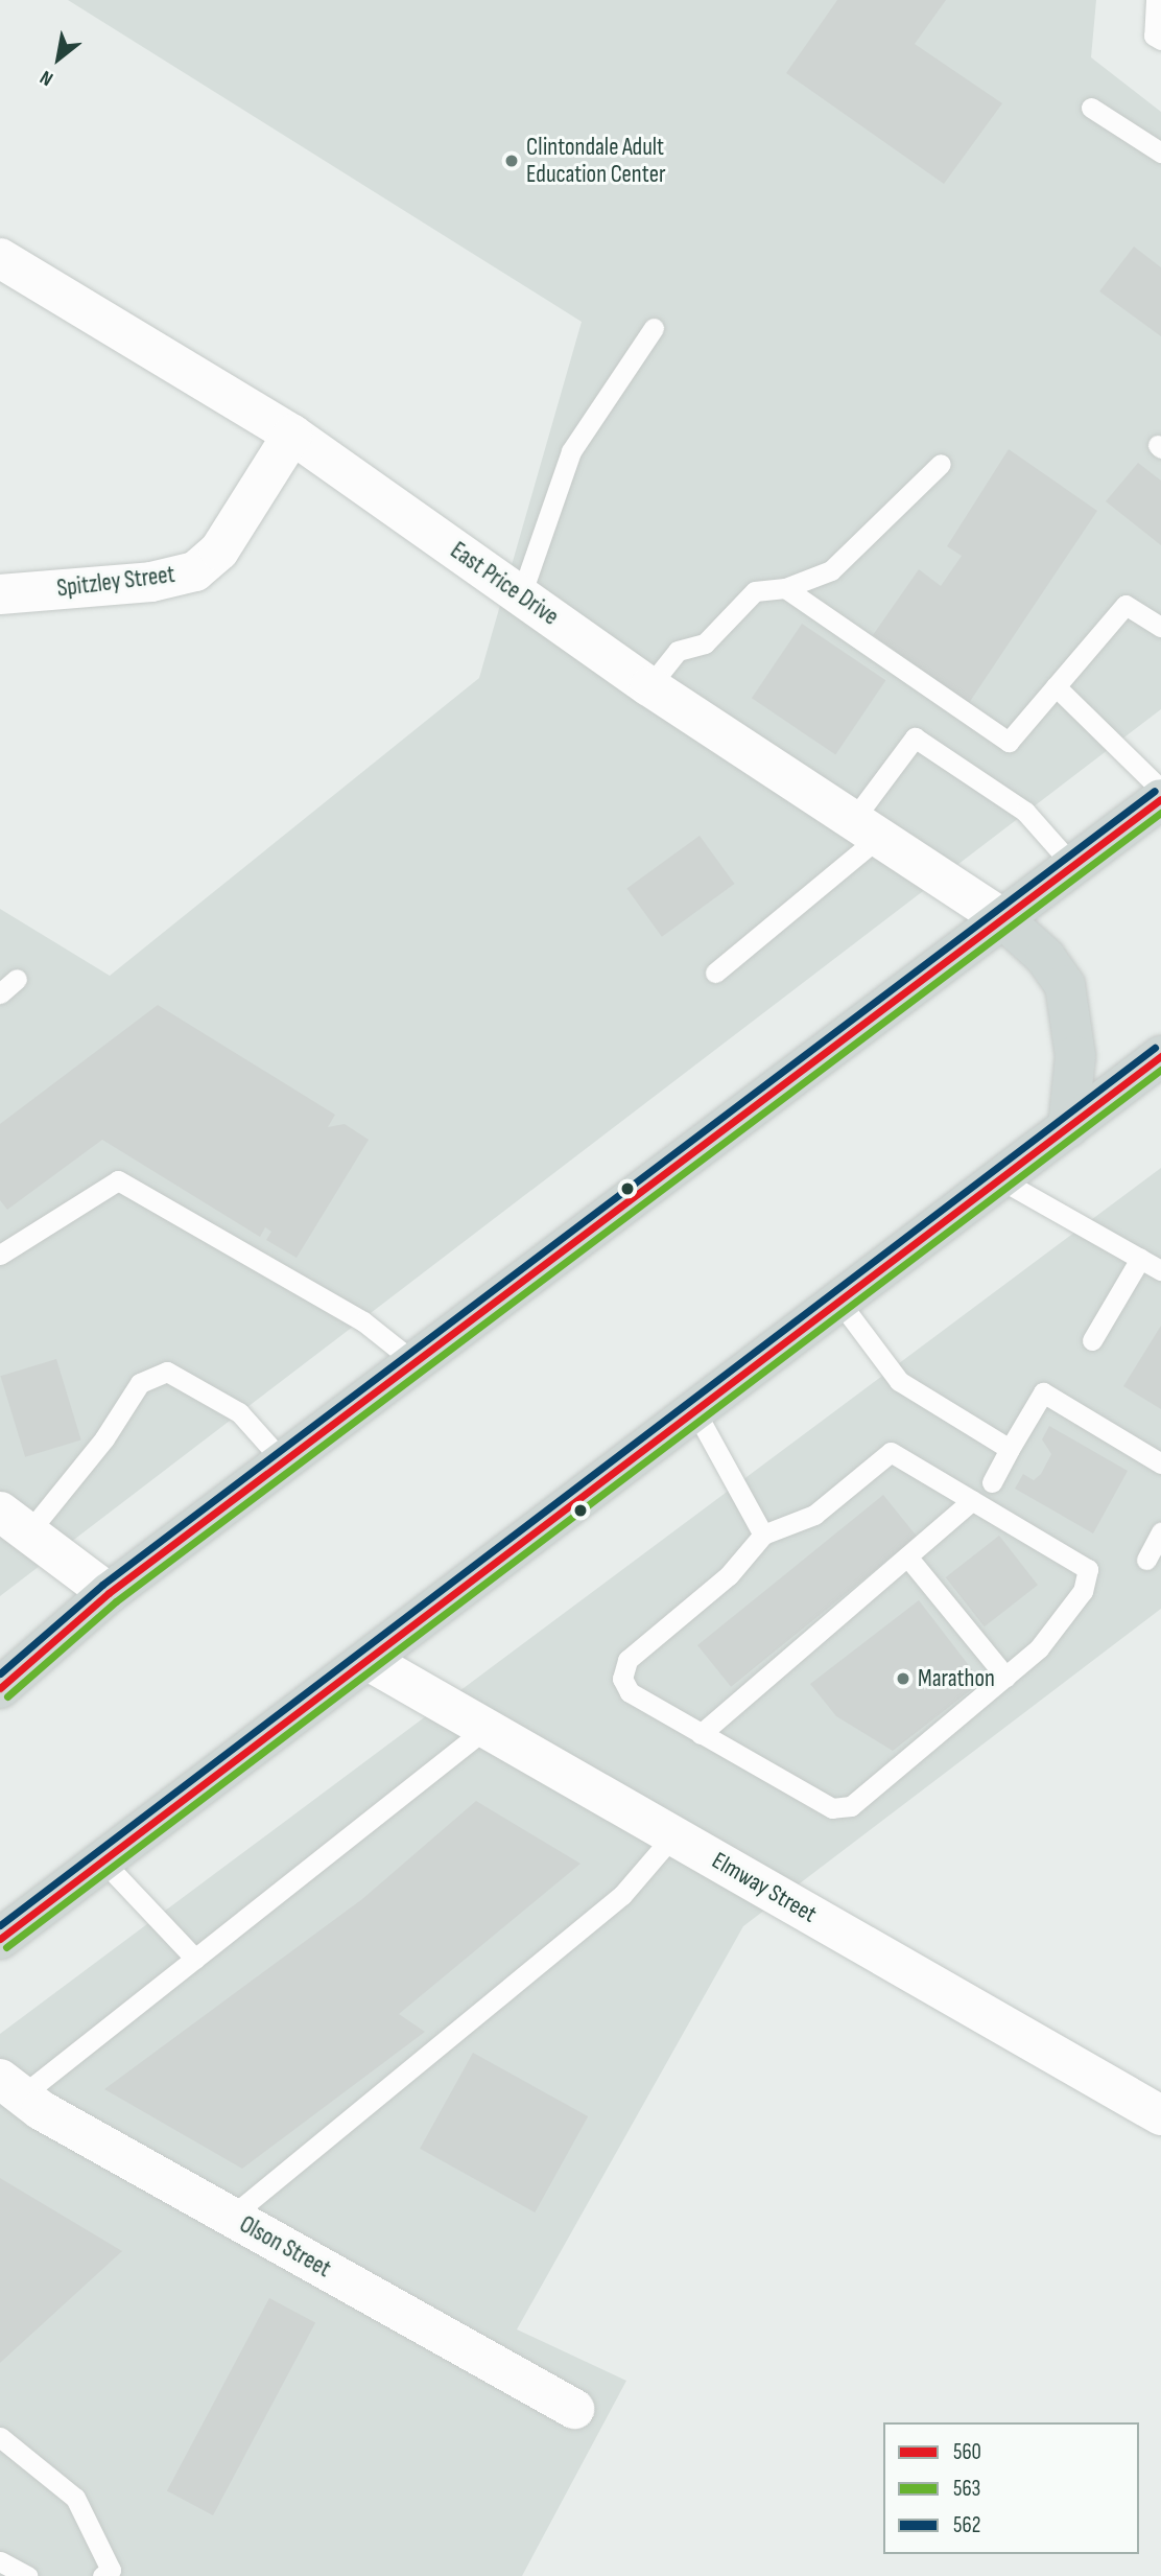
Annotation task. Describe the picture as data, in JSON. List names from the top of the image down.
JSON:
{
  "streets": {
    "street": [
      "Spitzley Street",
      "East Price Drive",
      "Elmway Street",
      "Olson Street"
    ]
  },
  "crossings": [
    ["Spitzley Street", "East Price Drive"]
  ],
  "places": ["Clintondale Adult Education Center", "Marathon"],
  "lines": ["transit line 562", "transit line 560", "transit line 563"],
  "legend": ["560", "563", "562"],
  "north": "bottom left"
}
